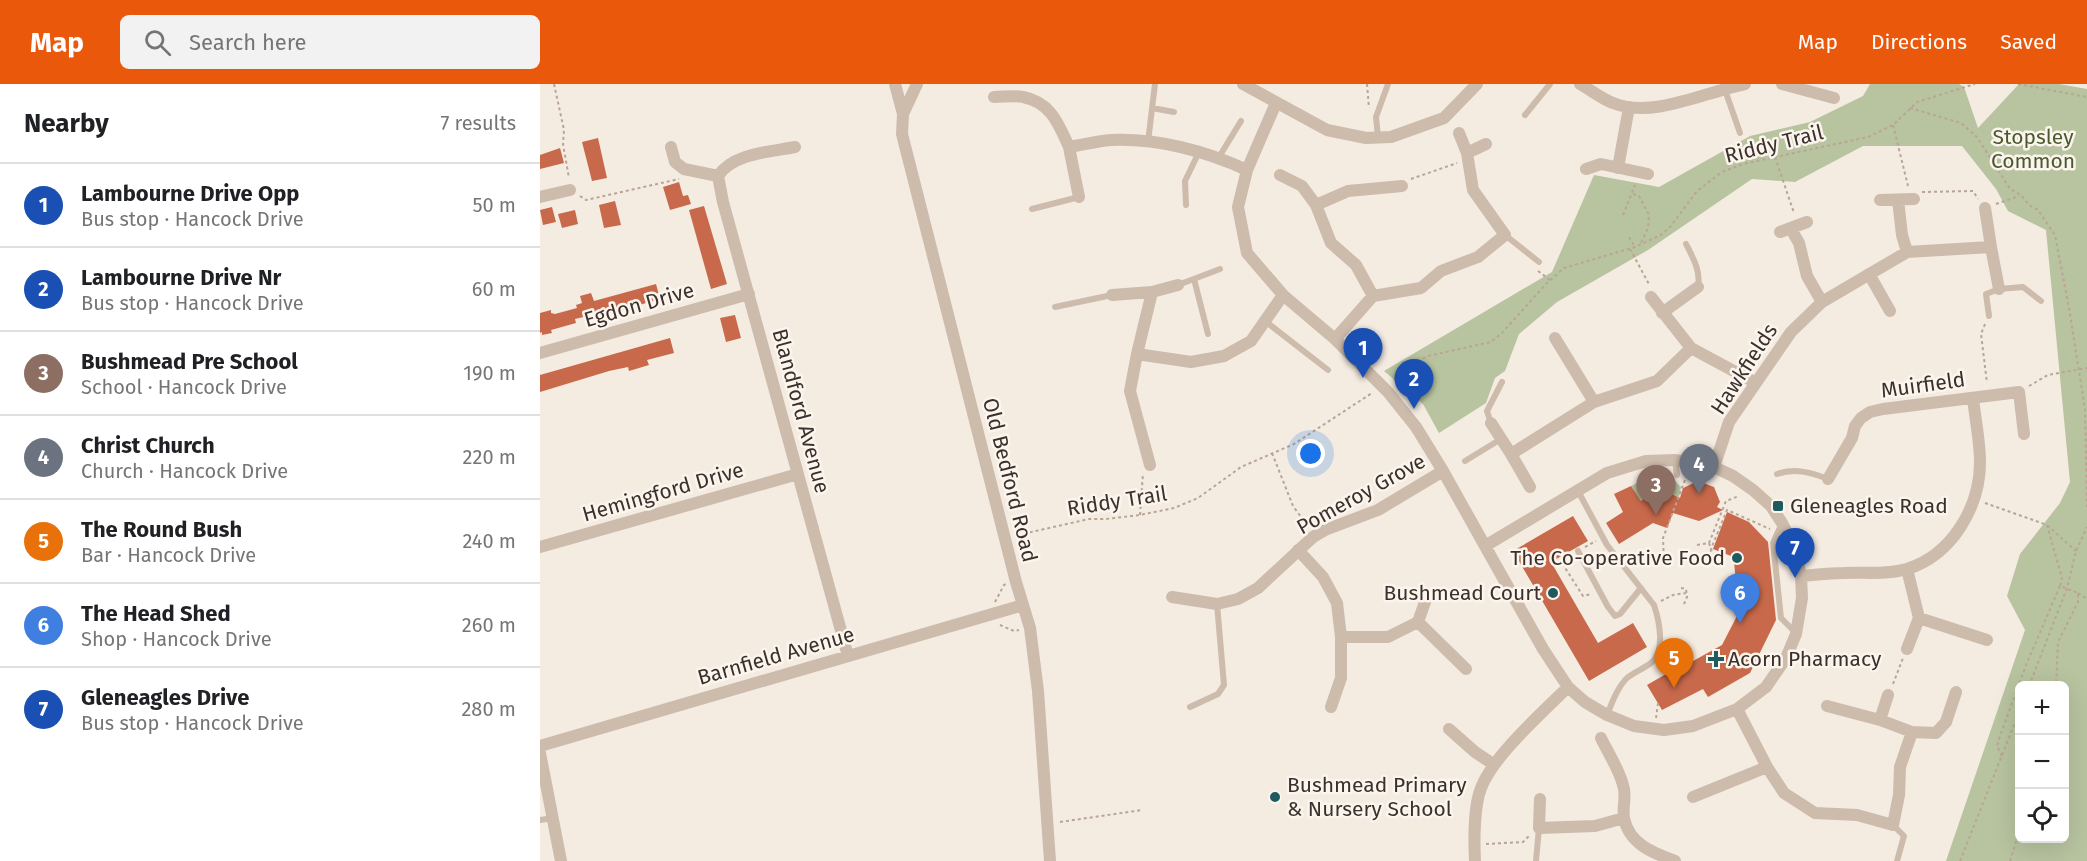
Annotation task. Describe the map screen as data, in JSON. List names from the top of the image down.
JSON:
{
  "streets": {
    "street": [
      "Egdon Drive",
      "Hawkfields",
      "Muirfield",
      "Blandford Avenue",
      "Old Bedford Road",
      "Hemingford Drive",
      "Pomeroy Grove",
      "Barnfield Avenue"
    ],
    "path": ["Riddy Trail"]
  },
  "crossings": [
    ["Egdon Drive", "Blandford Avenue"],
    ["Blandford Avenue", "Hemingford Drive"],
    ["Blandford Avenue", "Barnfield Avenue"],
    ["Old Bedford Road", "Barnfield Avenue"]
  ],
  "parks": ["Stopsley Common"],
  "places": {
    "transit": ["Gleneagles Road"],
    "other": ["The Co-operative Food", "Bushmead Court", "Bushmead Primary & Nursery School"],
    "health": ["Acorn Pharmacy"]
  },
  "page": {
    "header": "Map",
    "search": "Search here",
    "nav": ["Map", "Directions", "Saved"],
    "heading": ["Nearby", "7 results"],
    "list": [
      {
        "mark": "1",
        "name": "Lambourne Drive Opp",
        "note": "Bus stop · Hancock Drive",
        "value": "50 m"
      },
      {
        "mark": "2",
        "name": "Lambourne Drive Nr",
        "note": "Bus stop · Hancock Drive",
        "value": "60 m"
      },
      {
        "mark": "3",
        "name": "Bushmead Pre School",
        "note": "School · Hancock Drive",
        "value": "190 m"
      },
      {
        "mark": "4",
        "name": "Christ Church",
        "note": "Church · Hancock Drive",
        "value": "220 m"
      },
      {
        "mark": "5",
        "name": "The Round Bush",
        "note": "Bar · Hancock Drive",
        "value": "240 m"
      },
      {
        "mark": "6",
        "name": "The Head Shed",
        "note": "Shop · Hancock Drive",
        "value": "260 m"
      },
      {
        "mark": "7",
        "name": "Gleneagles Drive",
        "note": "Bus stop · Hancock Drive",
        "value": "280 m"
      }
    ],
    "pins": [
      "1",
      "2",
      "4",
      "3",
      "7",
      "6",
      "5"
    ],
    "map_buttons": ["+", "−"]
  }
}
